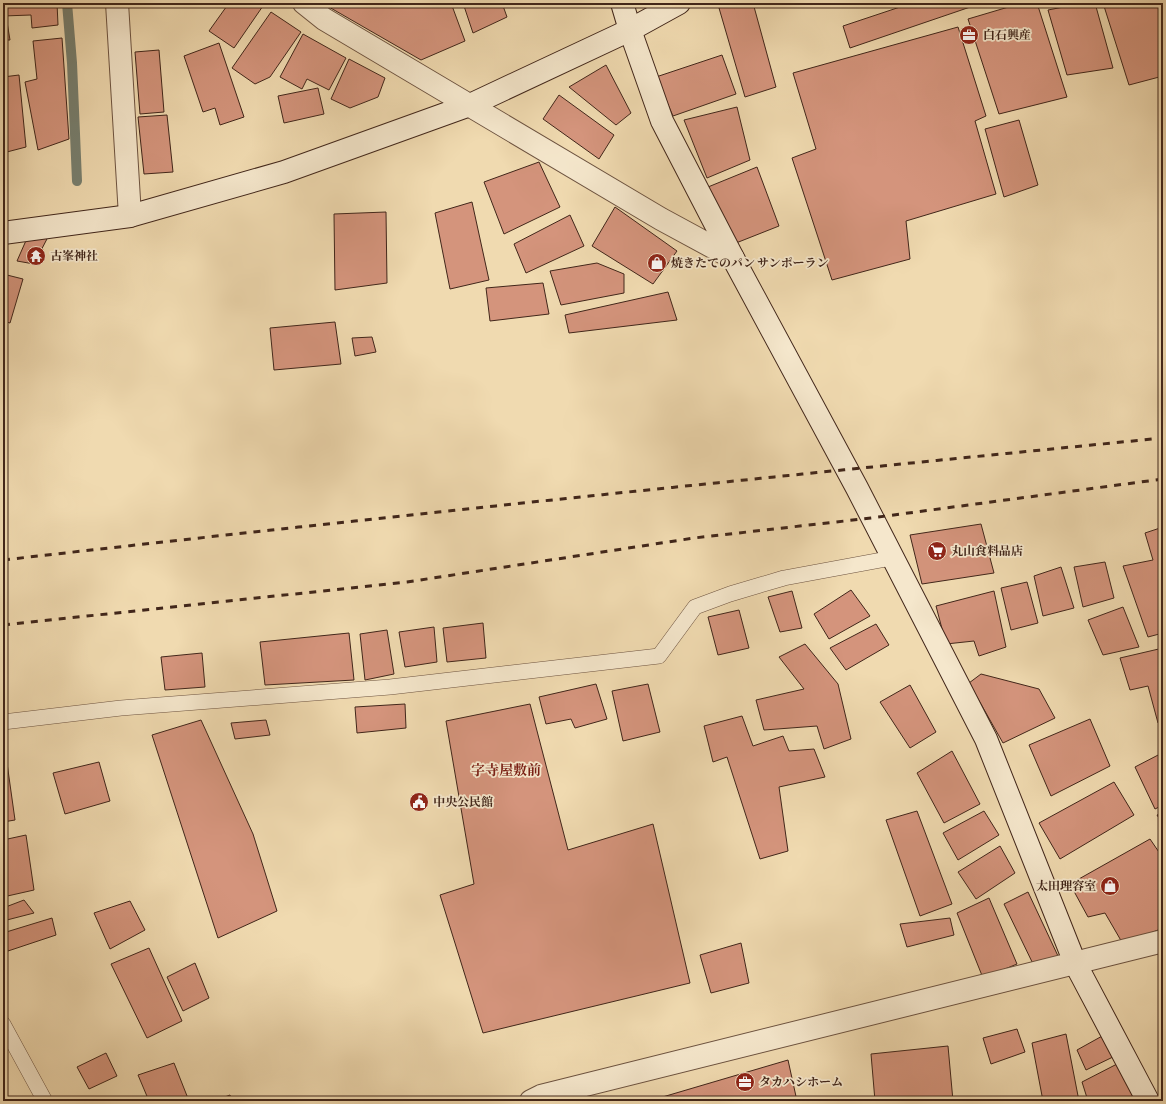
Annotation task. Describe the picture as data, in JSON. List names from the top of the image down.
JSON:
{
  "districts": ["字寺屋敷前"],
  "places": {
    "office": ["白石興産", "タカハシホーム"],
    "temple": ["古峯神社"],
    "shop": ["焼きたてのパン サンポーラン", "太田理容室"],
    "supermarket": ["丸山食料品店"],
    "public building": ["中央公民館"]
  }
}
